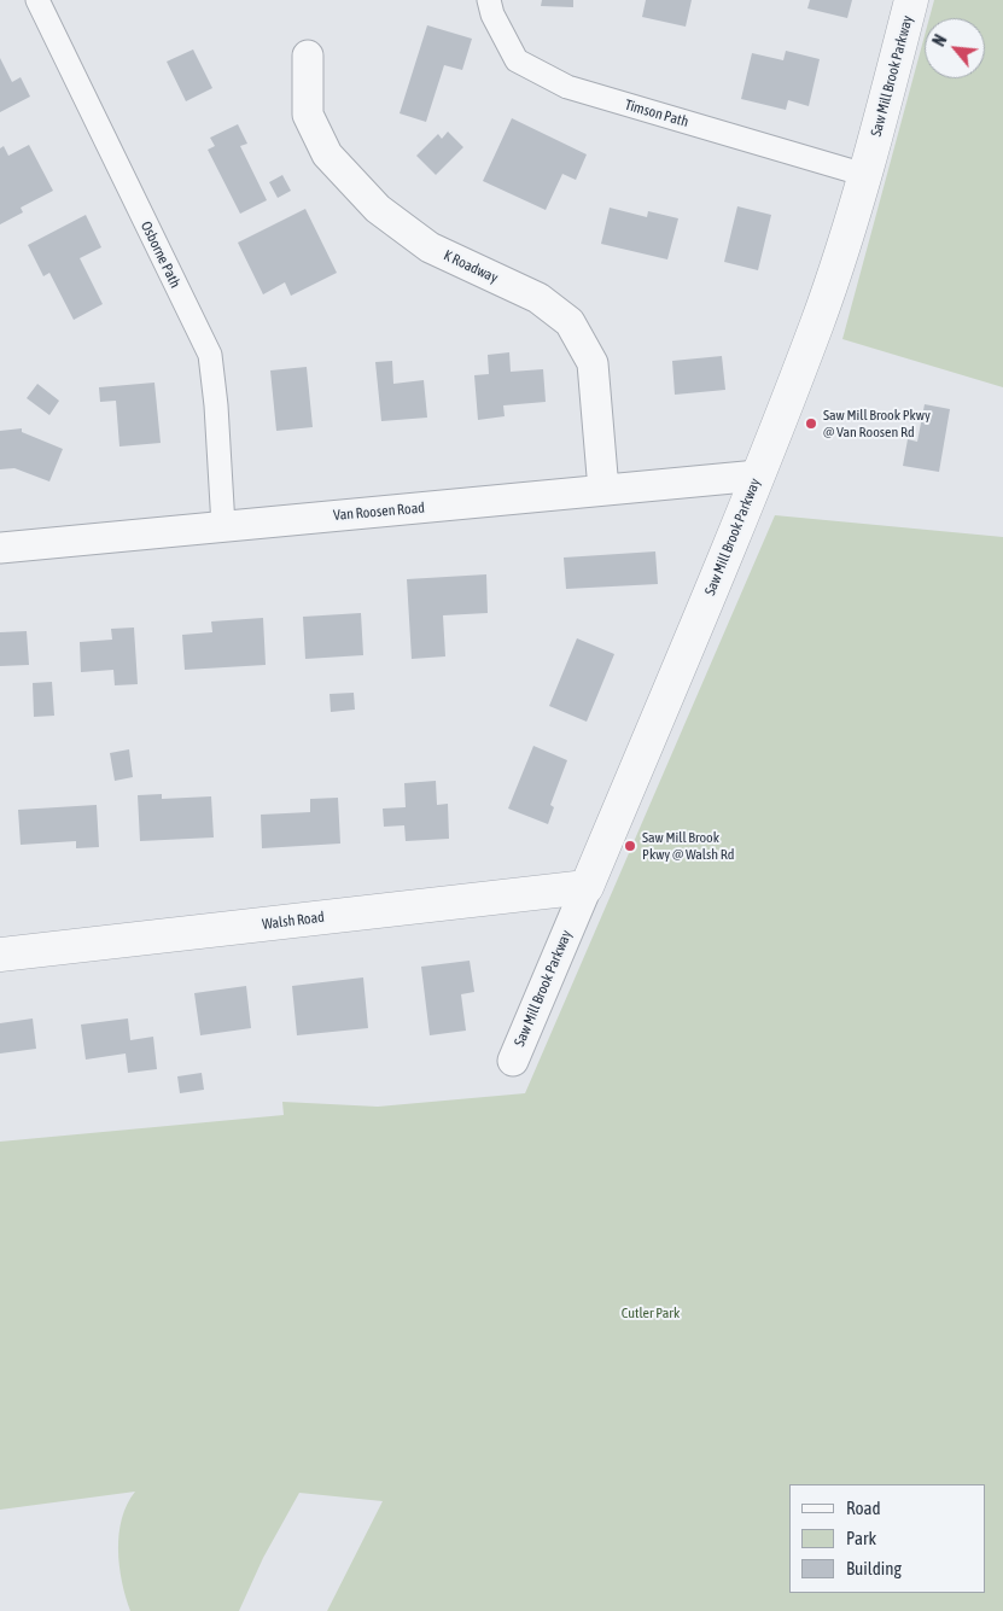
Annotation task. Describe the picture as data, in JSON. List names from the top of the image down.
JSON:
{
  "streets": {
    "street": [
      "Saw Mill Brook Parkway",
      "Timson Path",
      "Osborne Path",
      "K Roadway",
      "Van Roosen Road",
      "Walsh Road"
    ]
  },
  "crossings": [
    ["Saw Mill Brook Parkway", "Timson Path"],
    ["Saw Mill Brook Parkway", "Van Roosen Road"],
    ["Saw Mill Brook Parkway", "Walsh Road"],
    ["Osborne Path", "Van Roosen Road"],
    ["K Roadway", "Van Roosen Road"]
  ],
  "parks": ["Cutler Park"],
  "places": ["Saw Mill Brook Pkwy @ Van Roosen Rd", "Saw Mill Brook Pkwy @ Walsh Rd"],
  "legend": ["Road", "Park", "Building"],
  "north": "top left"
}
